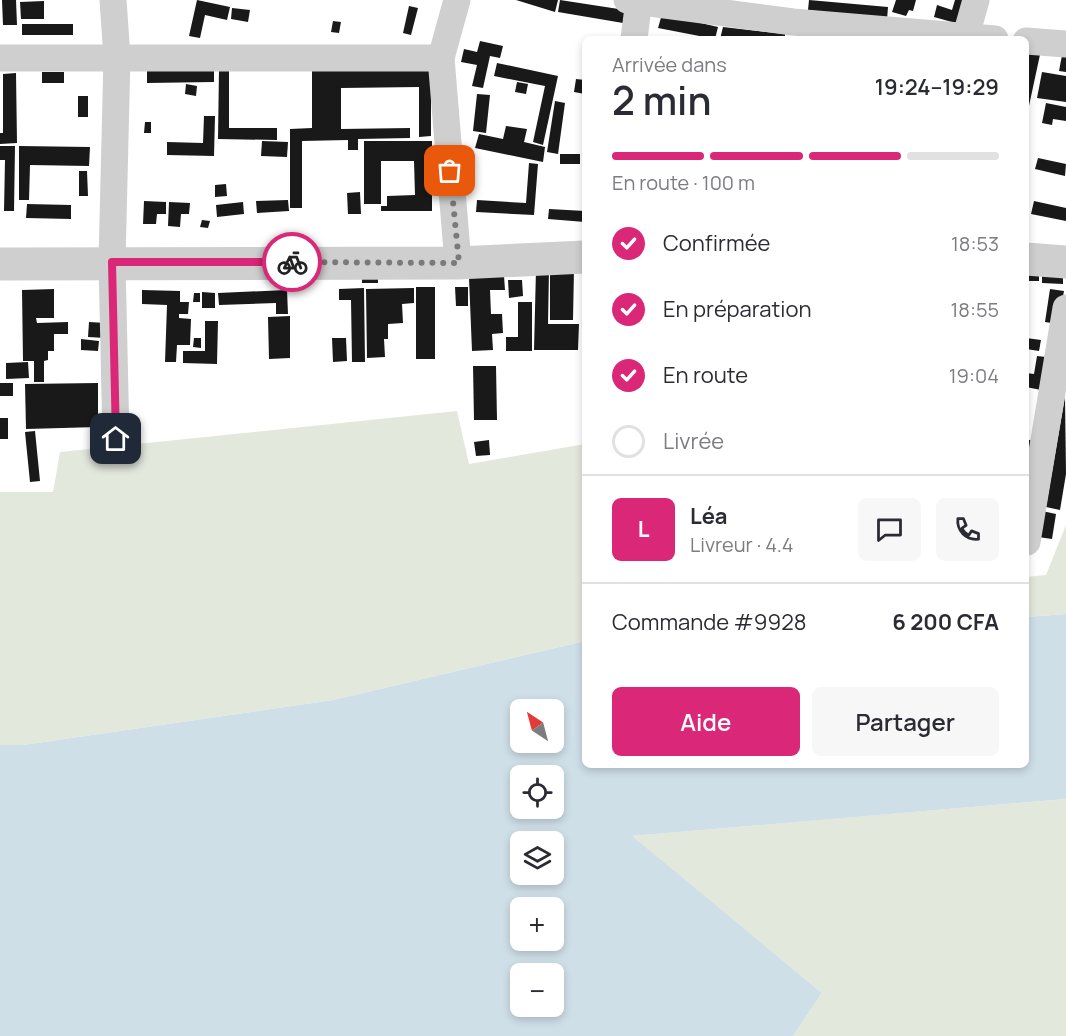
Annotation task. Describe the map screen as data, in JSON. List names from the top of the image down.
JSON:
{
  "north": "top left",
  "page": {
    "heading": ["2 min", "Arrivée dans", "19:24–19:29"],
    "panel": [
      "Léa",
      "Livreur · 4.4",
      "Commande #9928",
      "6 200 CFA"
    ],
    "bar": "En route · 100 m",
    "list": [
      ["Confirmée", "18:53"],
      ["En préparation", "18:55"],
      ["En route", "19:04"],
      "Livrée"
    ],
    "round": "L",
    "buttons": ["Aide", "Partager"],
    "map_buttons": ["+", "−"]
  }
}
